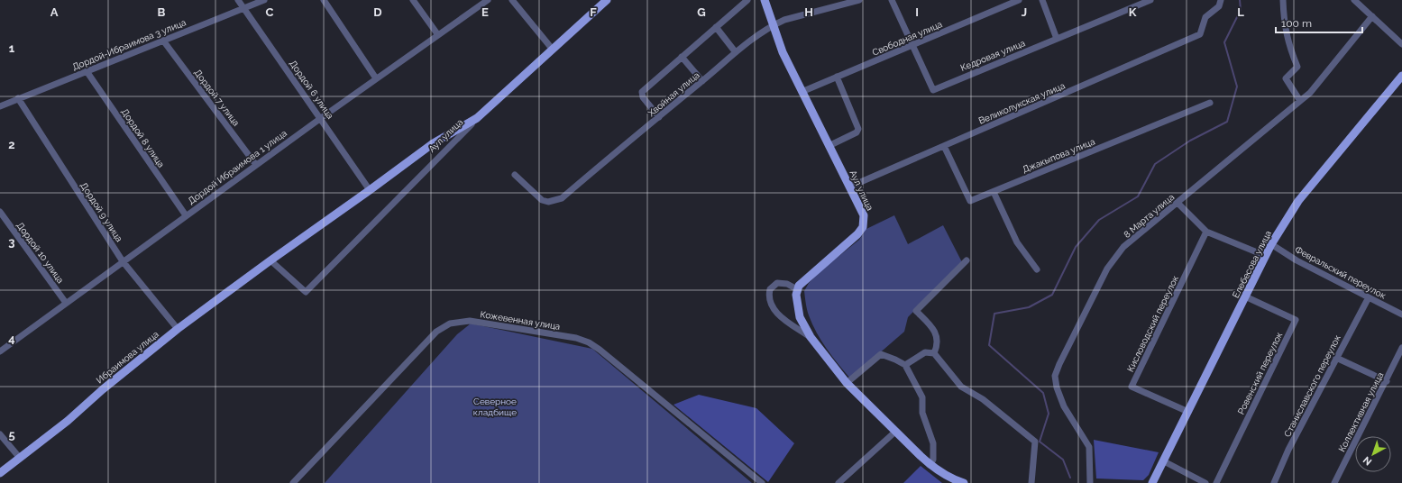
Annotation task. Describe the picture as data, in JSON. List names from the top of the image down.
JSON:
{
  "streets": {
    "main road": ["Аул улица", "Елебесова улица", "Ибраимова улица"],
    "street": [
      "Свободная улица",
      "Дордой-Ибраимова 3 улица",
      "Кедровая улица",
      "Дордой 6 улица",
      "Хвойная улица",
      "Дордой 7 улица",
      "Великолукская улица",
      "Дордой 8 улица",
      "Джакыпова улица",
      "Дордой Ибраимова 1 улица",
      "Дордой 9 улица",
      "8 Марта улица",
      "Дордой 10 улица",
      "Февральский переулок",
      "Кожевенная улица",
      "Кисловодский переулок",
      "Ровенский переулок",
      "Станиславского переулок",
      "Коллективная улица"
    ]
  },
  "crossings": [
    ["Свободная улица", "Кедровая улица"],
    ["Свободная улица", "Аул улица"],
    ["Дордой-Ибраимова 3 улица", "Дордой 6 улица"],
    ["Дордой-Ибраимова 3 улица", "Дордой 7 улица"],
    ["Дордой-Ибраимова 3 улица", "Дордой 8 улица"],
    ["Дордой-Ибраимова 3 улица", "Дордой 9 улица"],
    ["Дордой 6 улица", "Дордой Ибраимова 1 улица"],
    ["Дордой 6 улица", "Ибраимова улица"],
    ["Хвойная улица", "Аул улица"],
    ["Дордой 7 улица", "Дордой Ибраимова 1 улица"],
    ["Великолукская улица", "Аул улица"],
    ["Великолукская улица", "Джакыпова улица"],
    ["Аул улица", "Ибраимова улица"],
    ["Дордой 8 улица", "Дордой Ибраимова 1 улица"],
    ["Дордой Ибраимова 1 улица", "Дордой 9 улица"],
    ["Дордой Ибраимова 1 улица", "Дордой 10 улица"],
    ["Дордой 9 улица", "Ибраимова улица"],
    ["Елебесова улица", "Февральский переулок"],
    ["Елебесова улица", "Кисловодский переулок"],
    ["Елебесова улица", "Ровенский переулок"],
    ["Февральский переулок", "Станиславского переулок"]
  ],
  "parks": ["Северное кладбище"],
  "scale_bar": "100 m",
  "north": "bottom left",
  "grid": {
    "columns": [
      "A",
      "B",
      "C",
      "D",
      "E",
      "F",
      "G",
      "H",
      "I",
      "J",
      "K",
      "L"
    ],
    "rows": [
      "1",
      "2",
      "3",
      "4",
      "5"
    ]
  }
}
